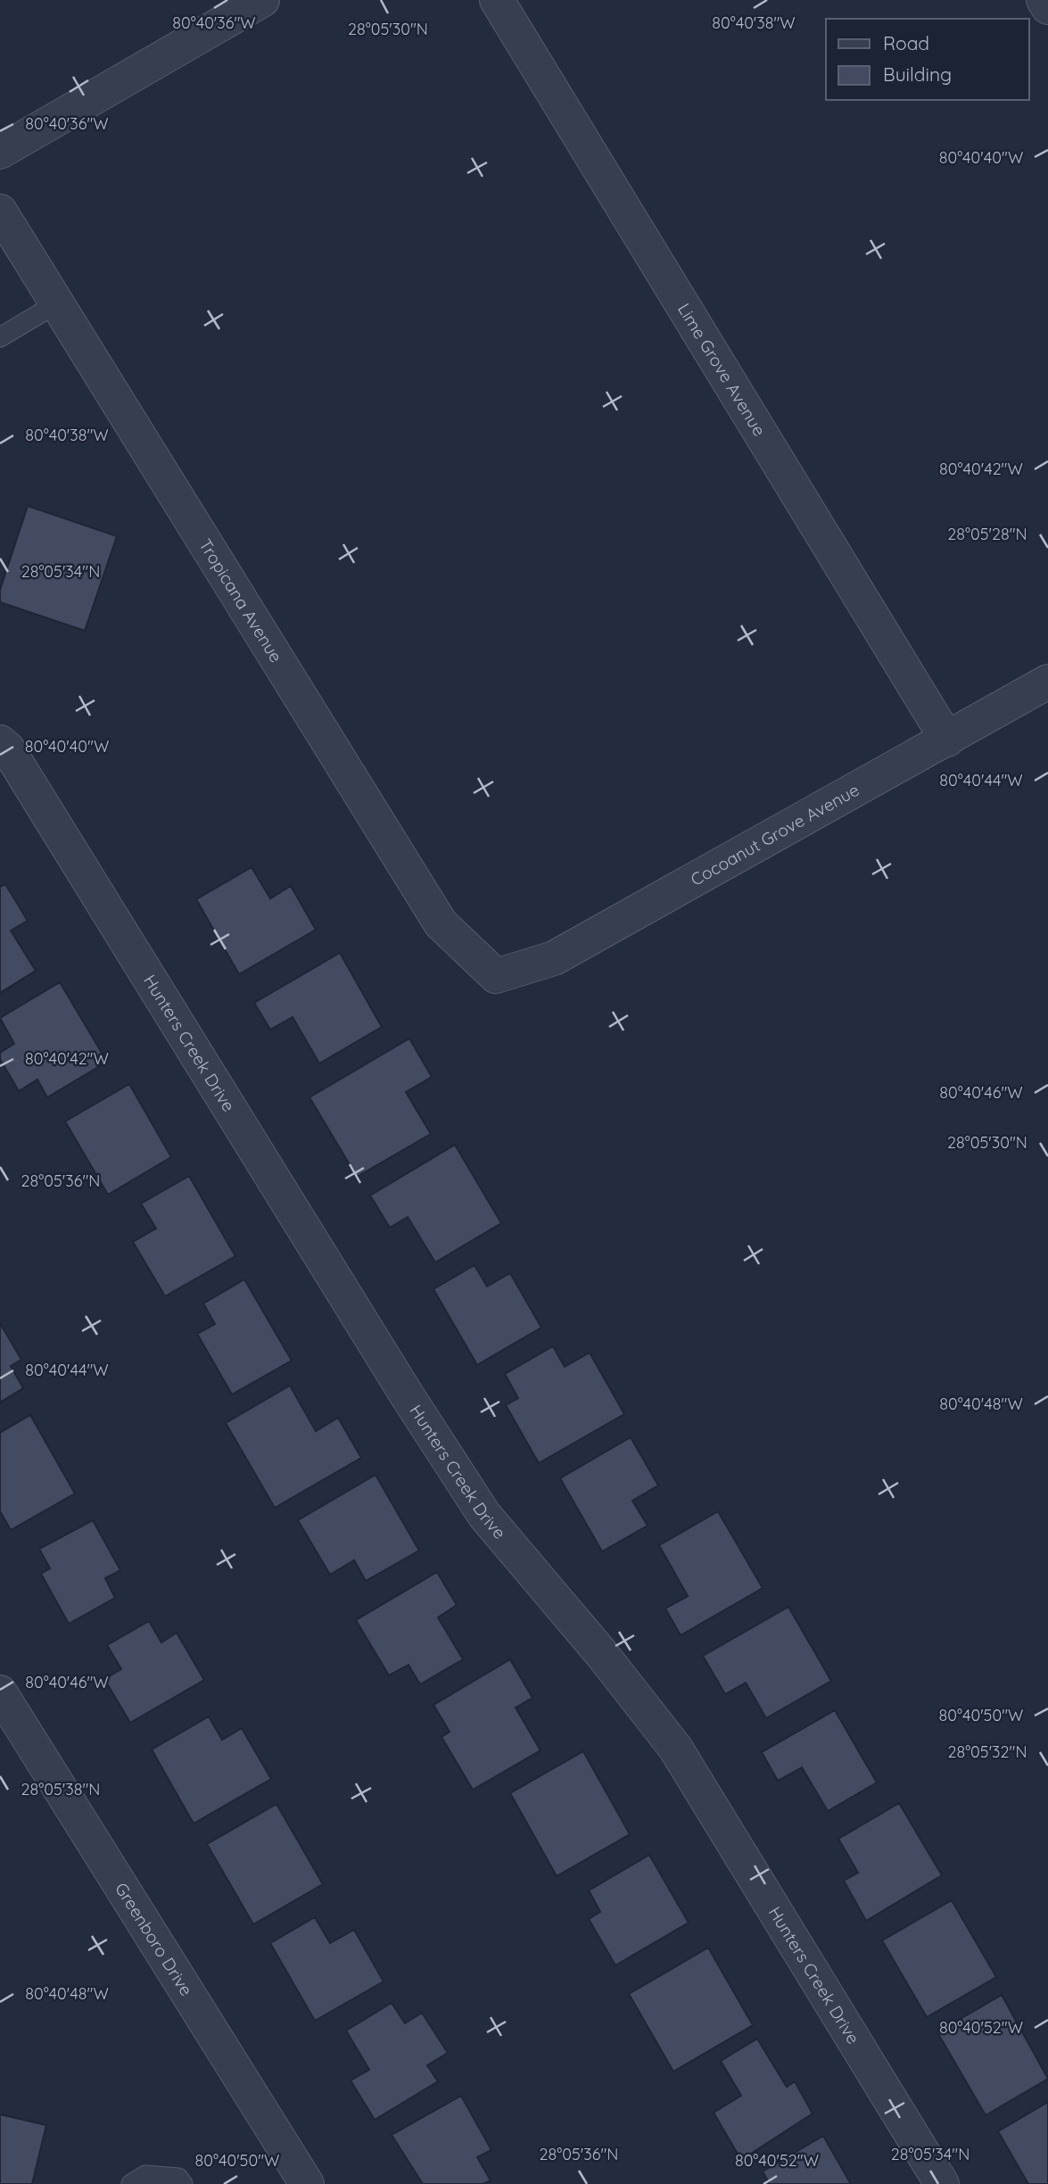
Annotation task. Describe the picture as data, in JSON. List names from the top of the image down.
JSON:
{
  "streets": {
    "street": [
      "Lime Grove Avenue",
      "Tropicana Avenue",
      "Cocoanut Grove Avenue",
      "Hunters Creek Drive",
      "Greenboro Drive"
    ]
  },
  "crossings": [
    ["Lime Grove Avenue", "Cocoanut Grove Avenue"],
    ["Tropicana Avenue", "Cocoanut Grove Avenue"]
  ],
  "legend": ["Road", "Building"],
  "coordinates": [
    "80°40'36\"W",
    "80°40'38\"W",
    "28°05'30\"N",
    "80°40'40\"W",
    "80°40'42\"W",
    "28°05'28\"N",
    "28°05'34\"N",
    "80°40'44\"W",
    "80°40'46\"W",
    "28°05'36\"N",
    "80°40'48\"W",
    "80°40'50\"W",
    "28°05'32\"N",
    "28°05'38\"N",
    "80°40'52\"W"
  ]
}
